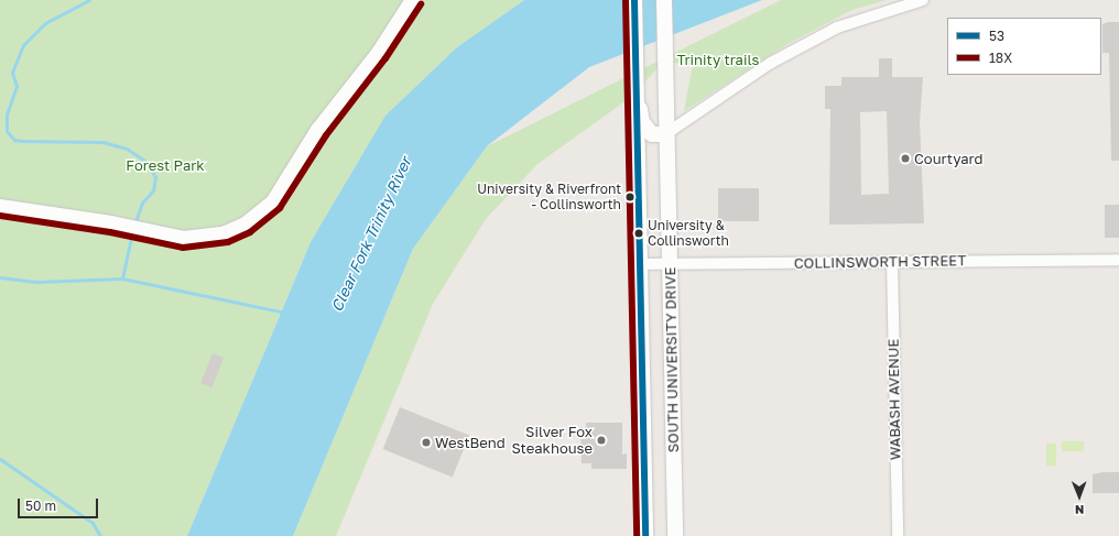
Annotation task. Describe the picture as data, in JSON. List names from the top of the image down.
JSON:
{
  "streets": {
    "main road": ["SOUTH UNIVERSITY DRIVE"],
    "street": ["COLLINSWORTH STREET", "WABASH AVENUE"]
  },
  "crossings": [
    ["COLLINSWORTH STREET", "SOUTH UNIVERSITY DRIVE"],
    ["COLLINSWORTH STREET", "WABASH AVENUE"]
  ],
  "water": ["Clear Fork Trinity River"],
  "parks": ["Trinity trails", "Forest Park"],
  "places": [
    "Courtyard",
    "University & Riverfront - Collinsworth",
    "University & Collinsworth",
    "Silver Fox Steakhouse",
    "WestBend"
  ],
  "lines": ["transit line 53", "transit line 18X"],
  "legend": ["53", "18X"],
  "scale_bar": "50 m",
  "north": "bottom"
}
